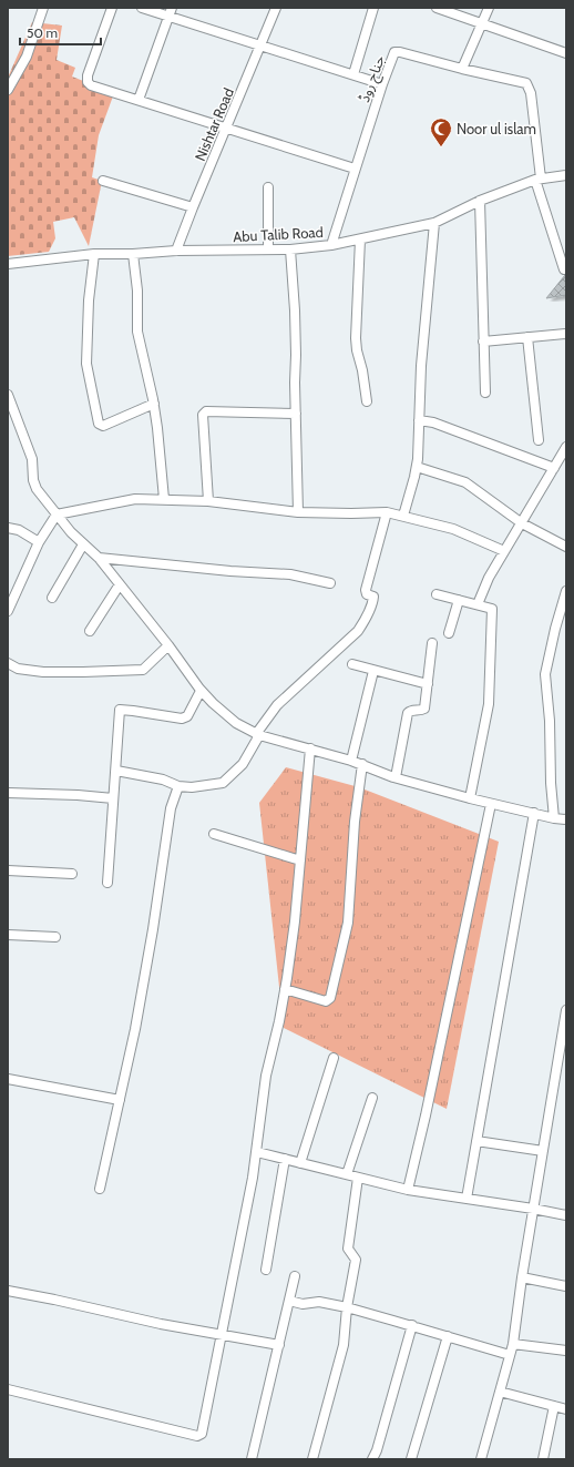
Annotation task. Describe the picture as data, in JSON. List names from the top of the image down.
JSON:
{
  "streets": {
    "street": ["جناح روڈ", "Nishtar Road", "Abu Talib Road"]
  },
  "crossings": [
    ["جناح روڈ", "Abu Talib Road"],
    ["Nishtar Road", "Abu Talib Road"]
  ],
  "places": {
    "mosque": ["Noor ul islam"]
  },
  "scale_bar": "50 m"
}
